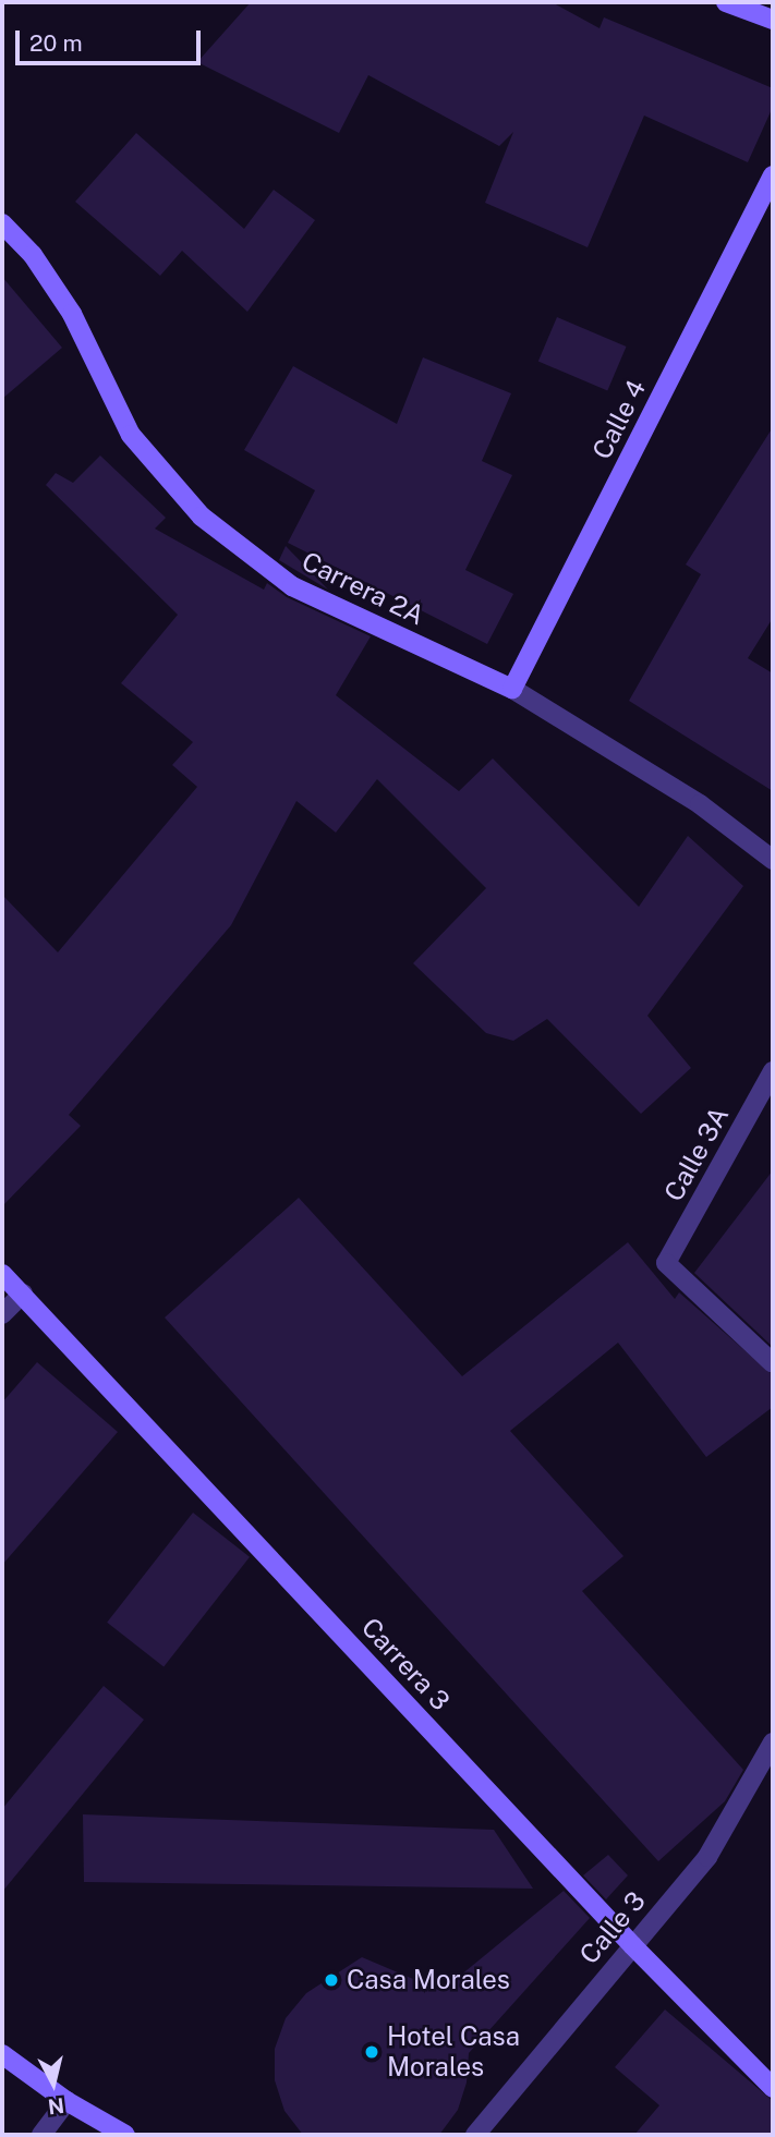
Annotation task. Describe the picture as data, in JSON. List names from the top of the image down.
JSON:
{
  "streets": {
    "main road": ["Calle 4", "Carrera 2A", "Carrera 3"],
    "street": ["Calle 3A", "Calle 3"]
  },
  "crossings": [
    ["Calle 4", "Carrera 2A"],
    ["Carrera 3", "Calle 3"]
  ],
  "places": ["Casa Morales", "Hotel Casa Morales"],
  "scale_bar": "20 m",
  "north": "bottom"
}
